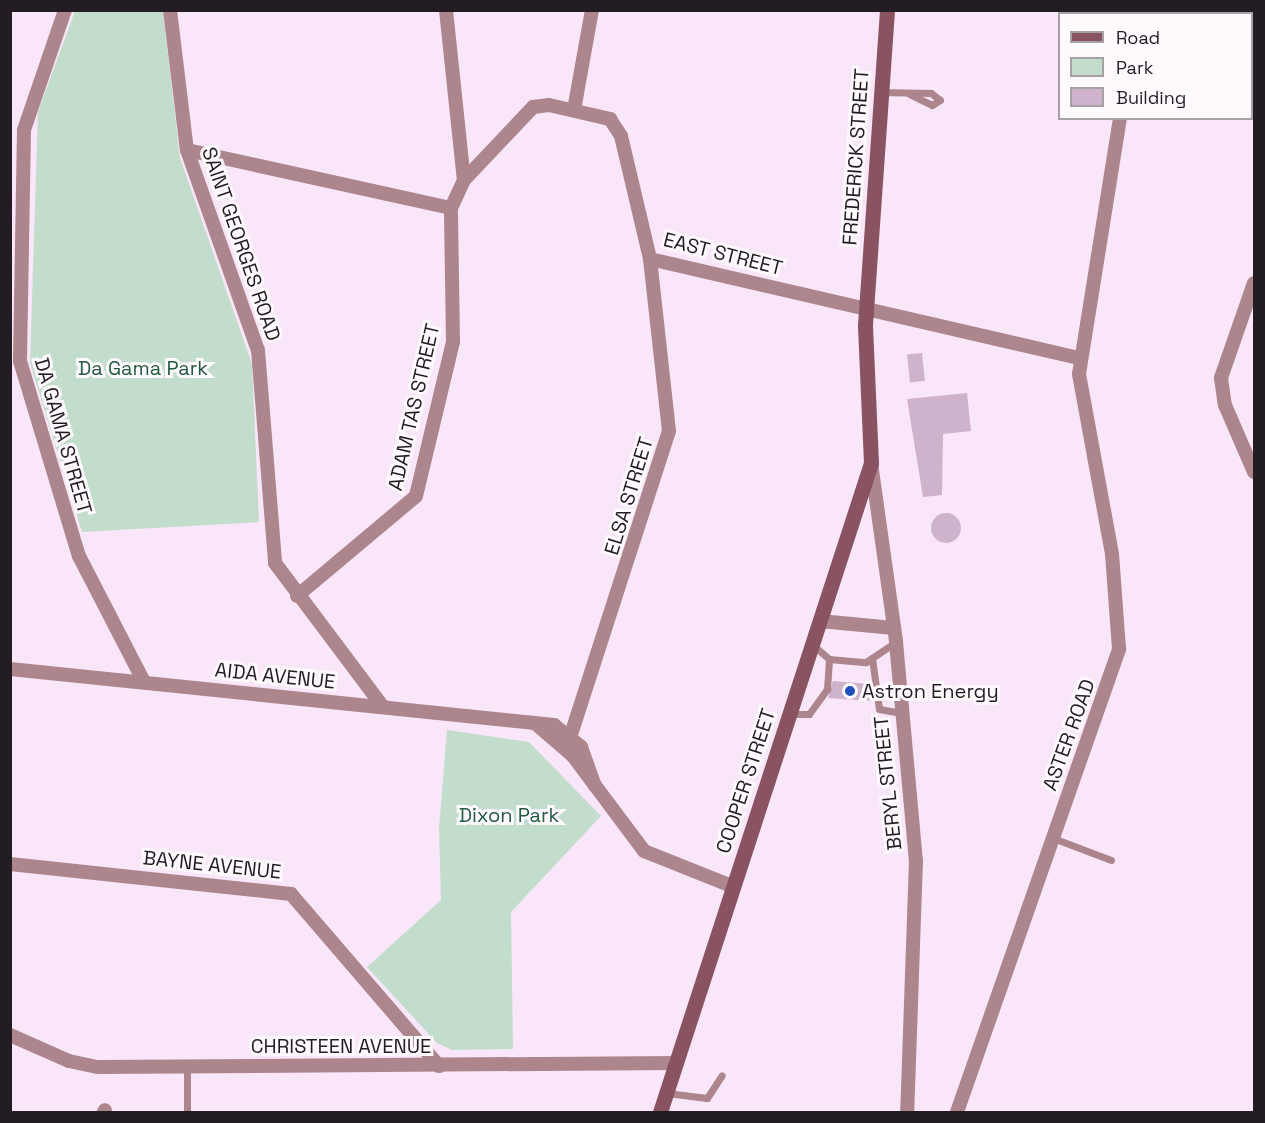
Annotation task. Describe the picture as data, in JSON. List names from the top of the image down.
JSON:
{
  "streets": {
    "main road": ["FREDERICK STREET", "COOPER STREET", "BERYL STREET"],
    "street": [
      "SAINT GEORGES ROAD",
      "EAST STREET",
      "ADAM TAS STREET",
      "DA GAMA STREET",
      "ELSA STREET",
      "AIDA AVENUE",
      "ASTER ROAD",
      "BAYNE AVENUE",
      "CHRISTEEN AVENUE"
    ]
  },
  "crossings": [
    ["FREDERICK STREET", "EAST STREET"],
    ["FREDERICK STREET", "BERYL STREET"],
    ["SAINT GEORGES ROAD", "ADAM TAS STREET"],
    ["SAINT GEORGES ROAD", "AIDA AVENUE"],
    ["EAST STREET", "ADAM TAS STREET"],
    ["EAST STREET", "ELSA STREET"],
    ["EAST STREET", "ASTER ROAD"],
    ["EAST STREET", "BERYL STREET"],
    ["DA GAMA STREET", "AIDA AVENUE"],
    ["ELSA STREET", "AIDA AVENUE"],
    ["COOPER STREET", "BERYL STREET"],
    ["COOPER STREET", "CHRISTEEN AVENUE"],
    ["BAYNE AVENUE", "CHRISTEEN AVENUE"]
  ],
  "parks": ["Da Gama Park", "Dixon Park"],
  "places": ["Astron Energy"],
  "legend": ["Road", "Park", "Building"]
}
